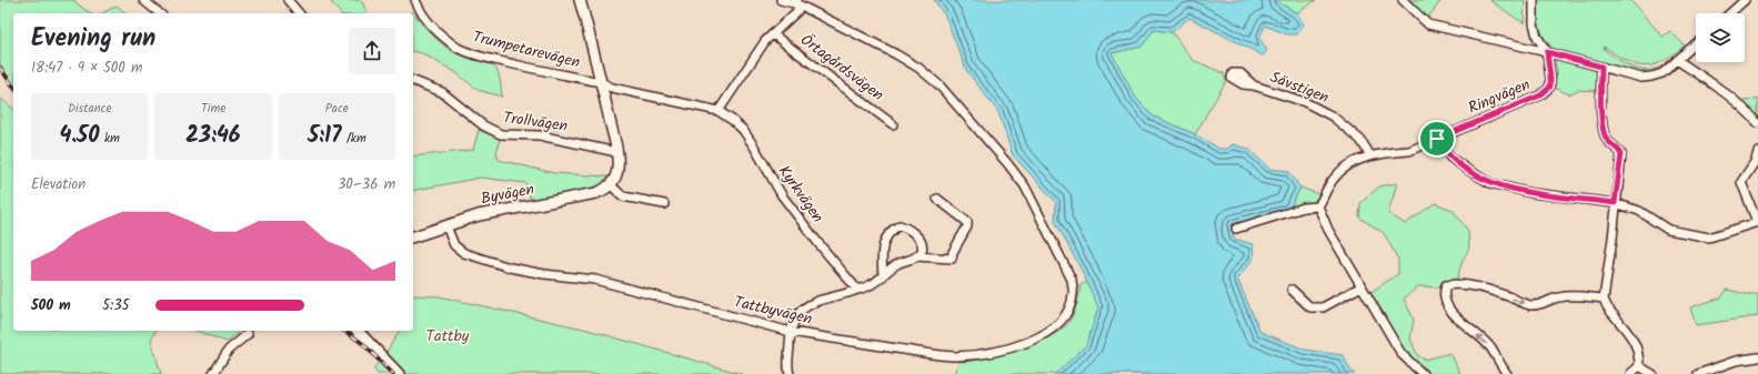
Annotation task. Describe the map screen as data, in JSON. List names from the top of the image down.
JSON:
{
  "streets": {
    "street": [
      "Trumpetarevägen",
      "Örtagårdsvägen",
      "Sävstigen",
      "Ringvägen",
      "Trollvägen",
      "Byvägen",
      "Kyrkvägen",
      "Tattbyvägen"
    ]
  },
  "crossings": [
    ["Trumpetarevägen", "Kyrkvägen"],
    ["Sävstigen", "Ringvägen"],
    ["Byvägen", "Tattbyvägen"]
  ],
  "parks": ["Tattby"],
  "page": {
    "heading": ["Evening run", "18:47 · 9 × 500 m"],
    "stats": [
      ["Distance", "4.50 km"],
      ["Time", "23:46"],
      ["Pace", "5:17 /km"]
    ],
    "chart": ["Elevation", "30–36 m"],
    "list": [
      {
        "name": "500 m",
        "note": "5:35"
      }
    ]
  }
}
